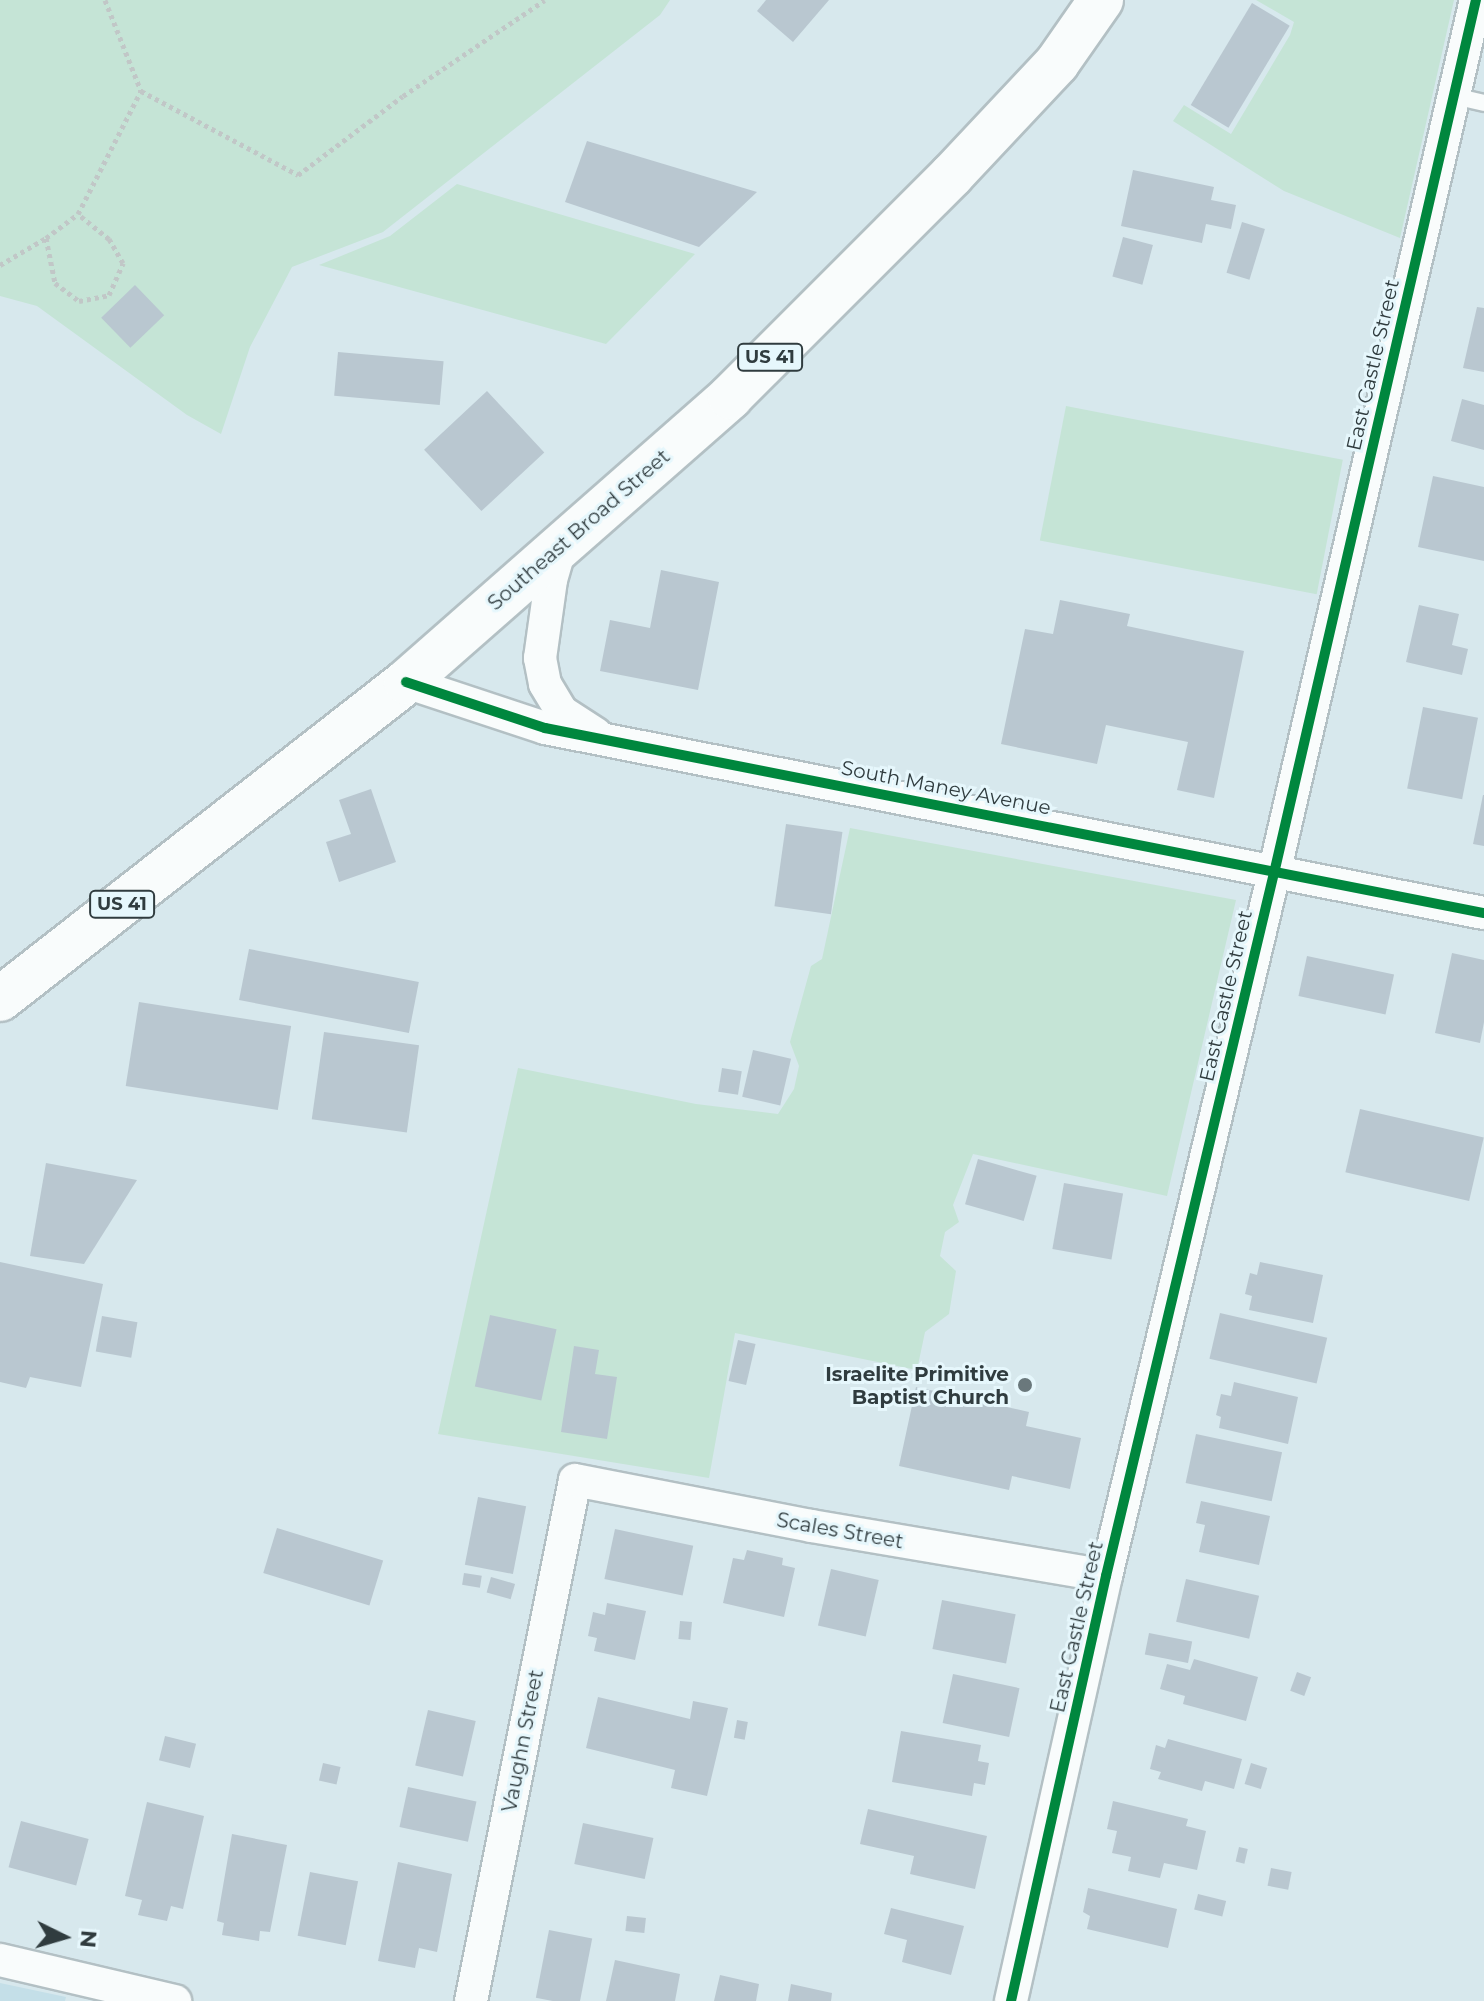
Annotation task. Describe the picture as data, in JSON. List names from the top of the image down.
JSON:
{
  "streets": {
    "main road": ["US 41", "Southeast Broad Street"],
    "street": [
      "East Castle Street",
      "South Maney Avenue",
      "Scales Street",
      "Vaughn Street"
    ]
  },
  "crossings": [
    ["East Castle Street", "South Maney Avenue"],
    ["East Castle Street", "Scales Street"],
    ["Southeast Broad Street", "South Maney Avenue"],
    ["Scales Street", "Vaughn Street"]
  ],
  "places": ["Israelite Primitive Baptist Church"],
  "north": "right"
}
